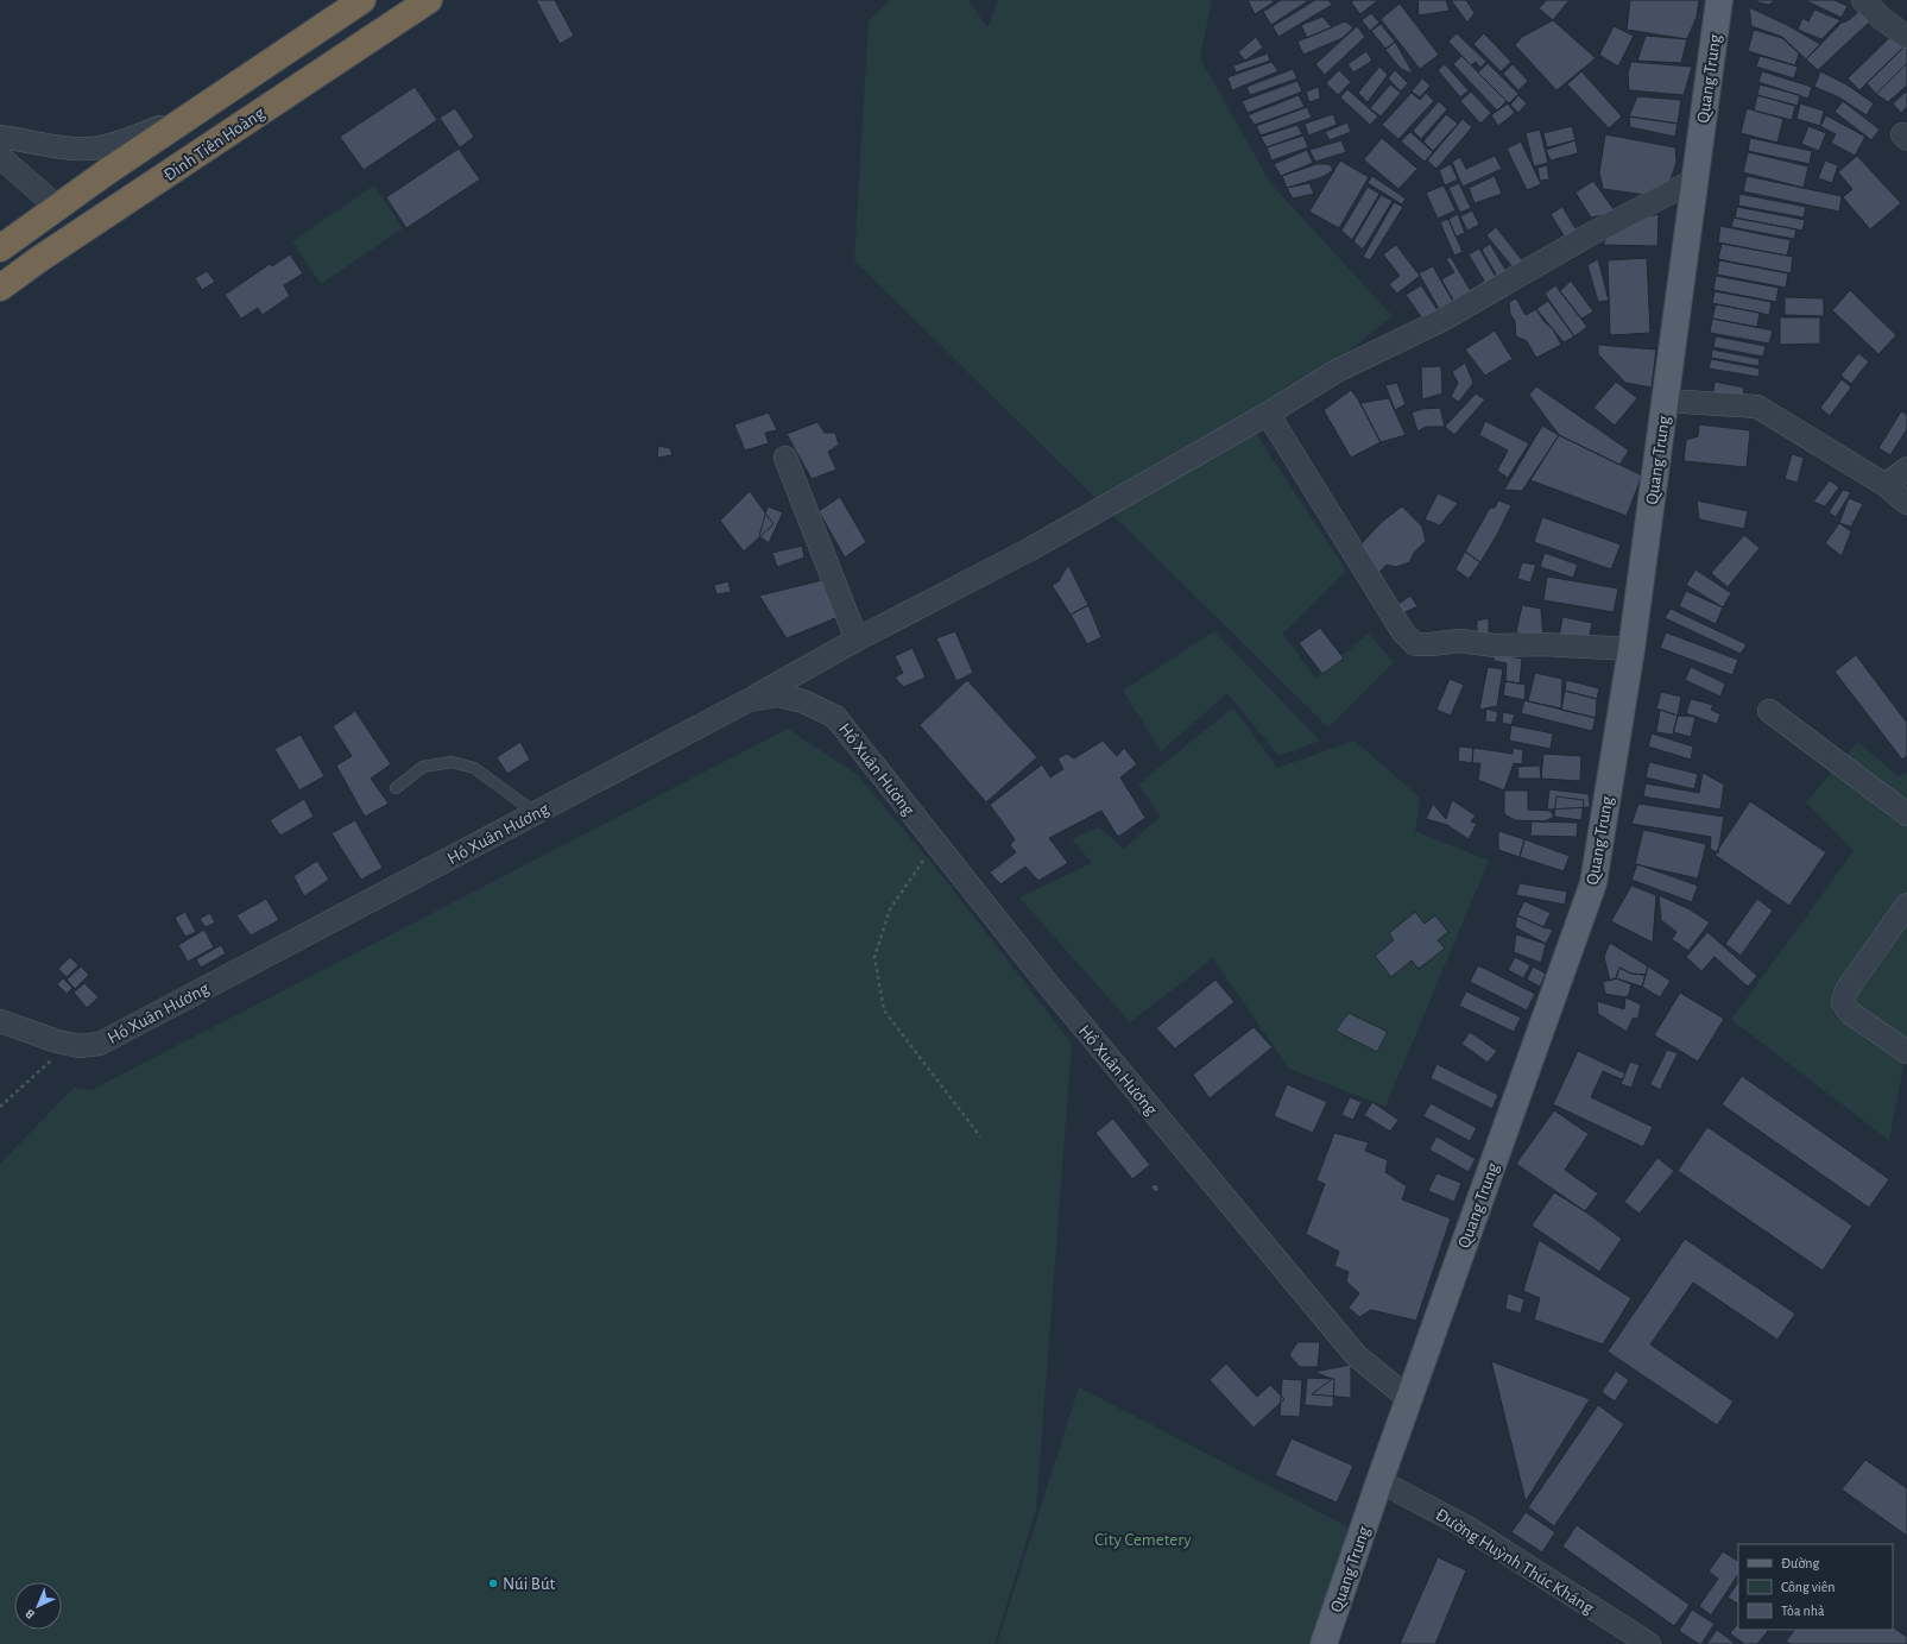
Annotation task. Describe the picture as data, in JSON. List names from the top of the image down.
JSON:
{
  "streets": {
    "highway": ["Đinh Tiên Hoàng"],
    "main road": ["Quang Trung"],
    "street": ["Hồ Xuân Hương", "Đường Huỳnh Thúc Kháng"]
  },
  "crossings": [
    ["Quang Trung", "Hồ Xuân Hương"],
    ["Quang Trung", "Đường Huỳnh Thúc Kháng"]
  ],
  "parks": ["City Cemetery"],
  "places": ["Núi Bút"],
  "legend": ["Đường", "Công viên", "Tòa nhà"],
  "north": "bottom left"
}
